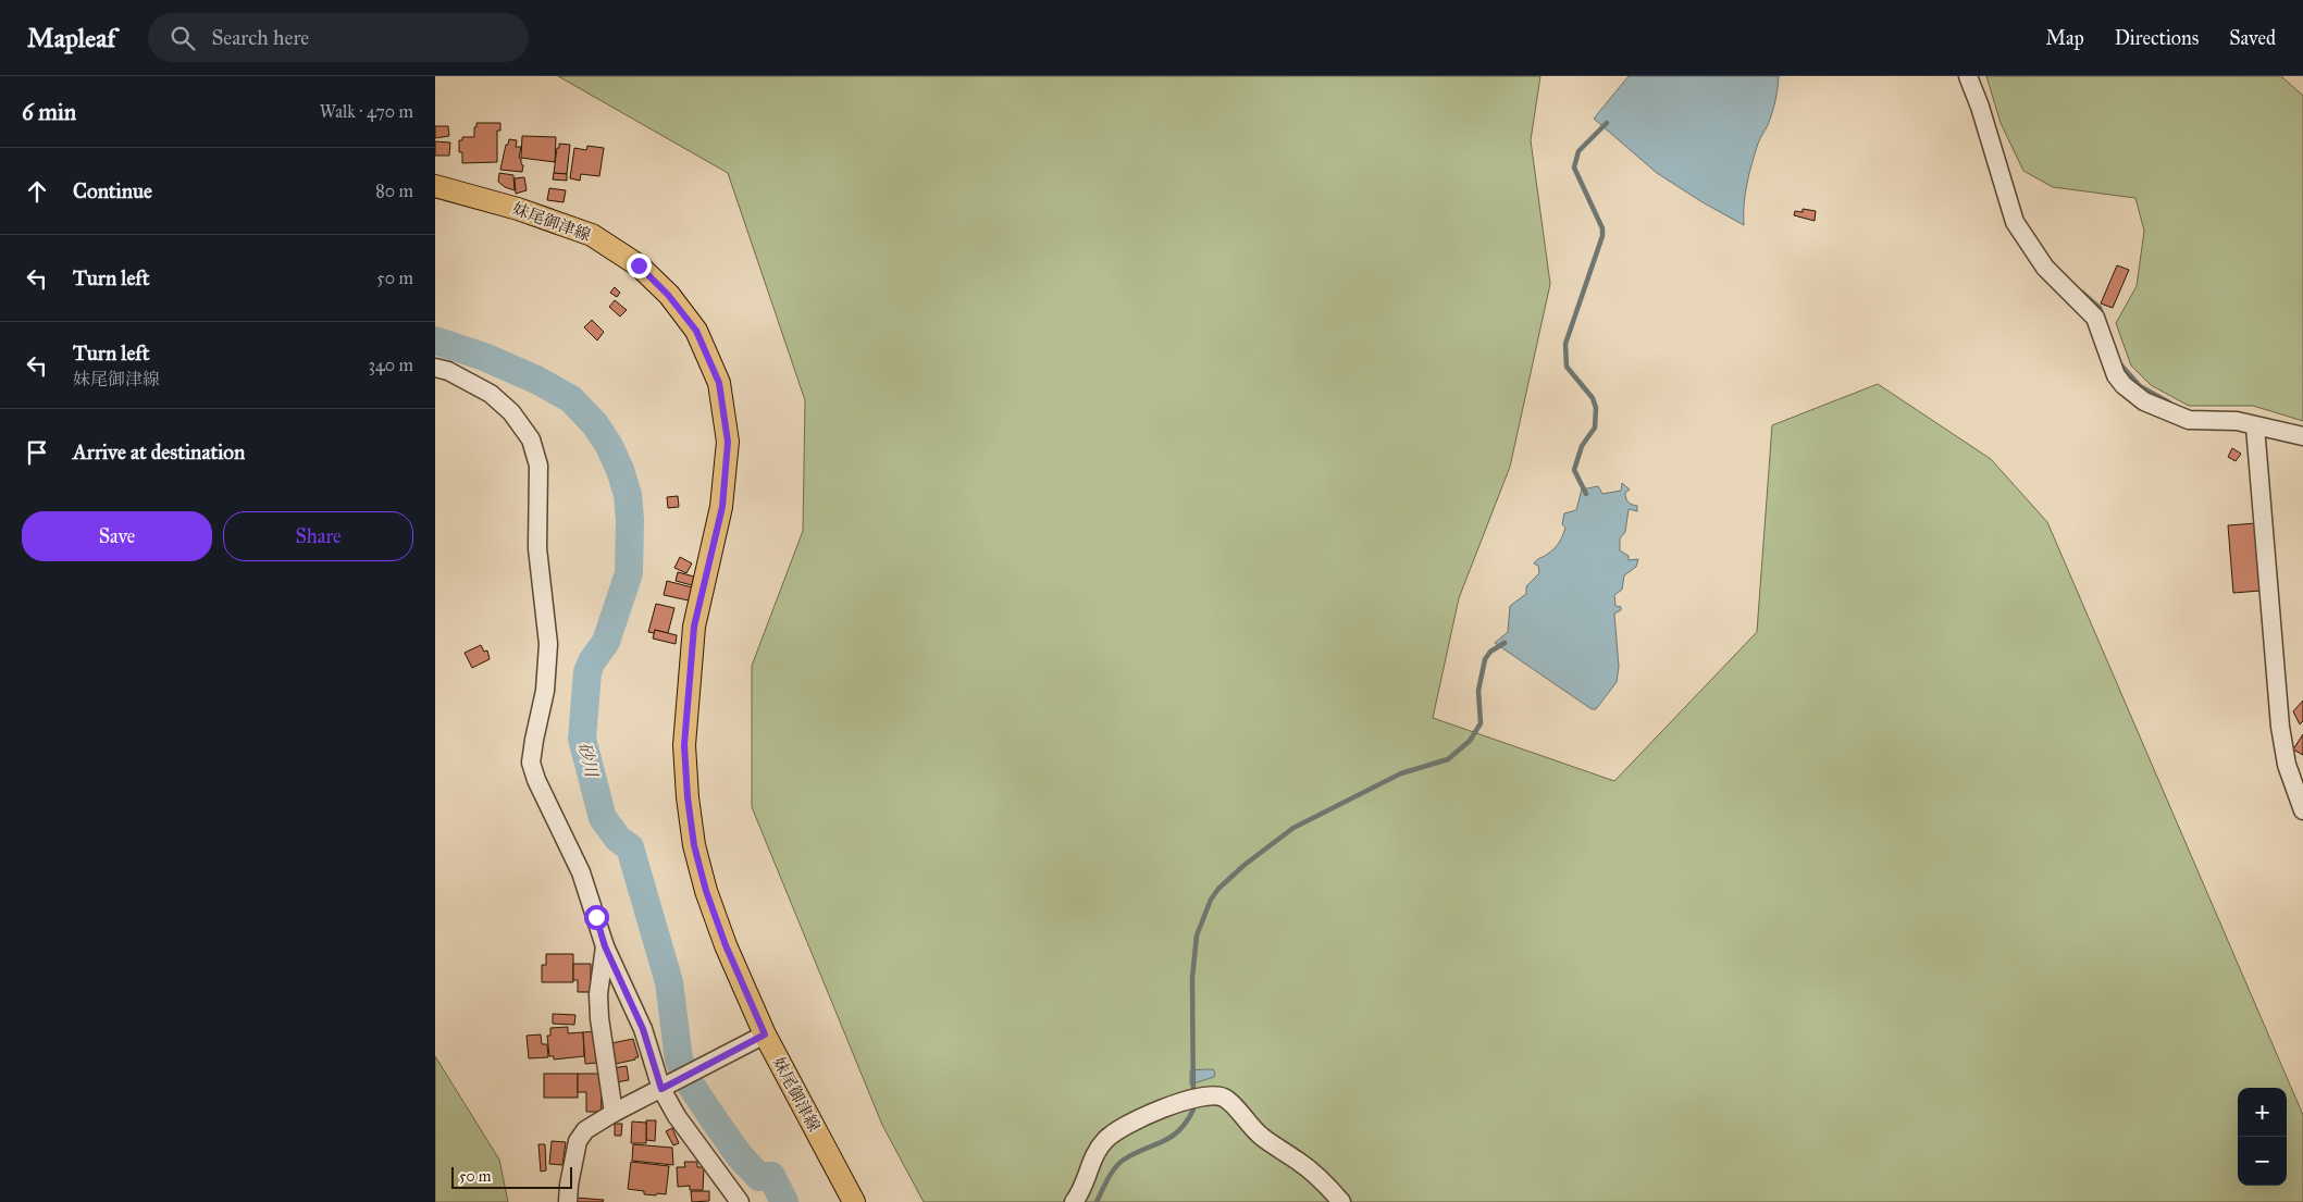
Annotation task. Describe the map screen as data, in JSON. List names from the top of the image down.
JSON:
{
  "streets": {
    "main road": ["妹尾御津線"]
  },
  "water": ["砂川"],
  "scale_bar": "50 m",
  "page": {
    "header": "Mapleaf",
    "search": "Search here",
    "nav": ["Map", "Directions", "Saved"],
    "heading": ["6 min", "Walk · 470 m"],
    "list": [
      ["Continue", "80 m"],
      ["Turn left", "50 m"],
      ["Turn left", "妹尾御津線", "340 m"],
      "Arrive at destination"
    ],
    "buttons": ["Save", "Share"],
    "map_buttons": ["+", "−"],
    "scale": "50 m"
  }
}
